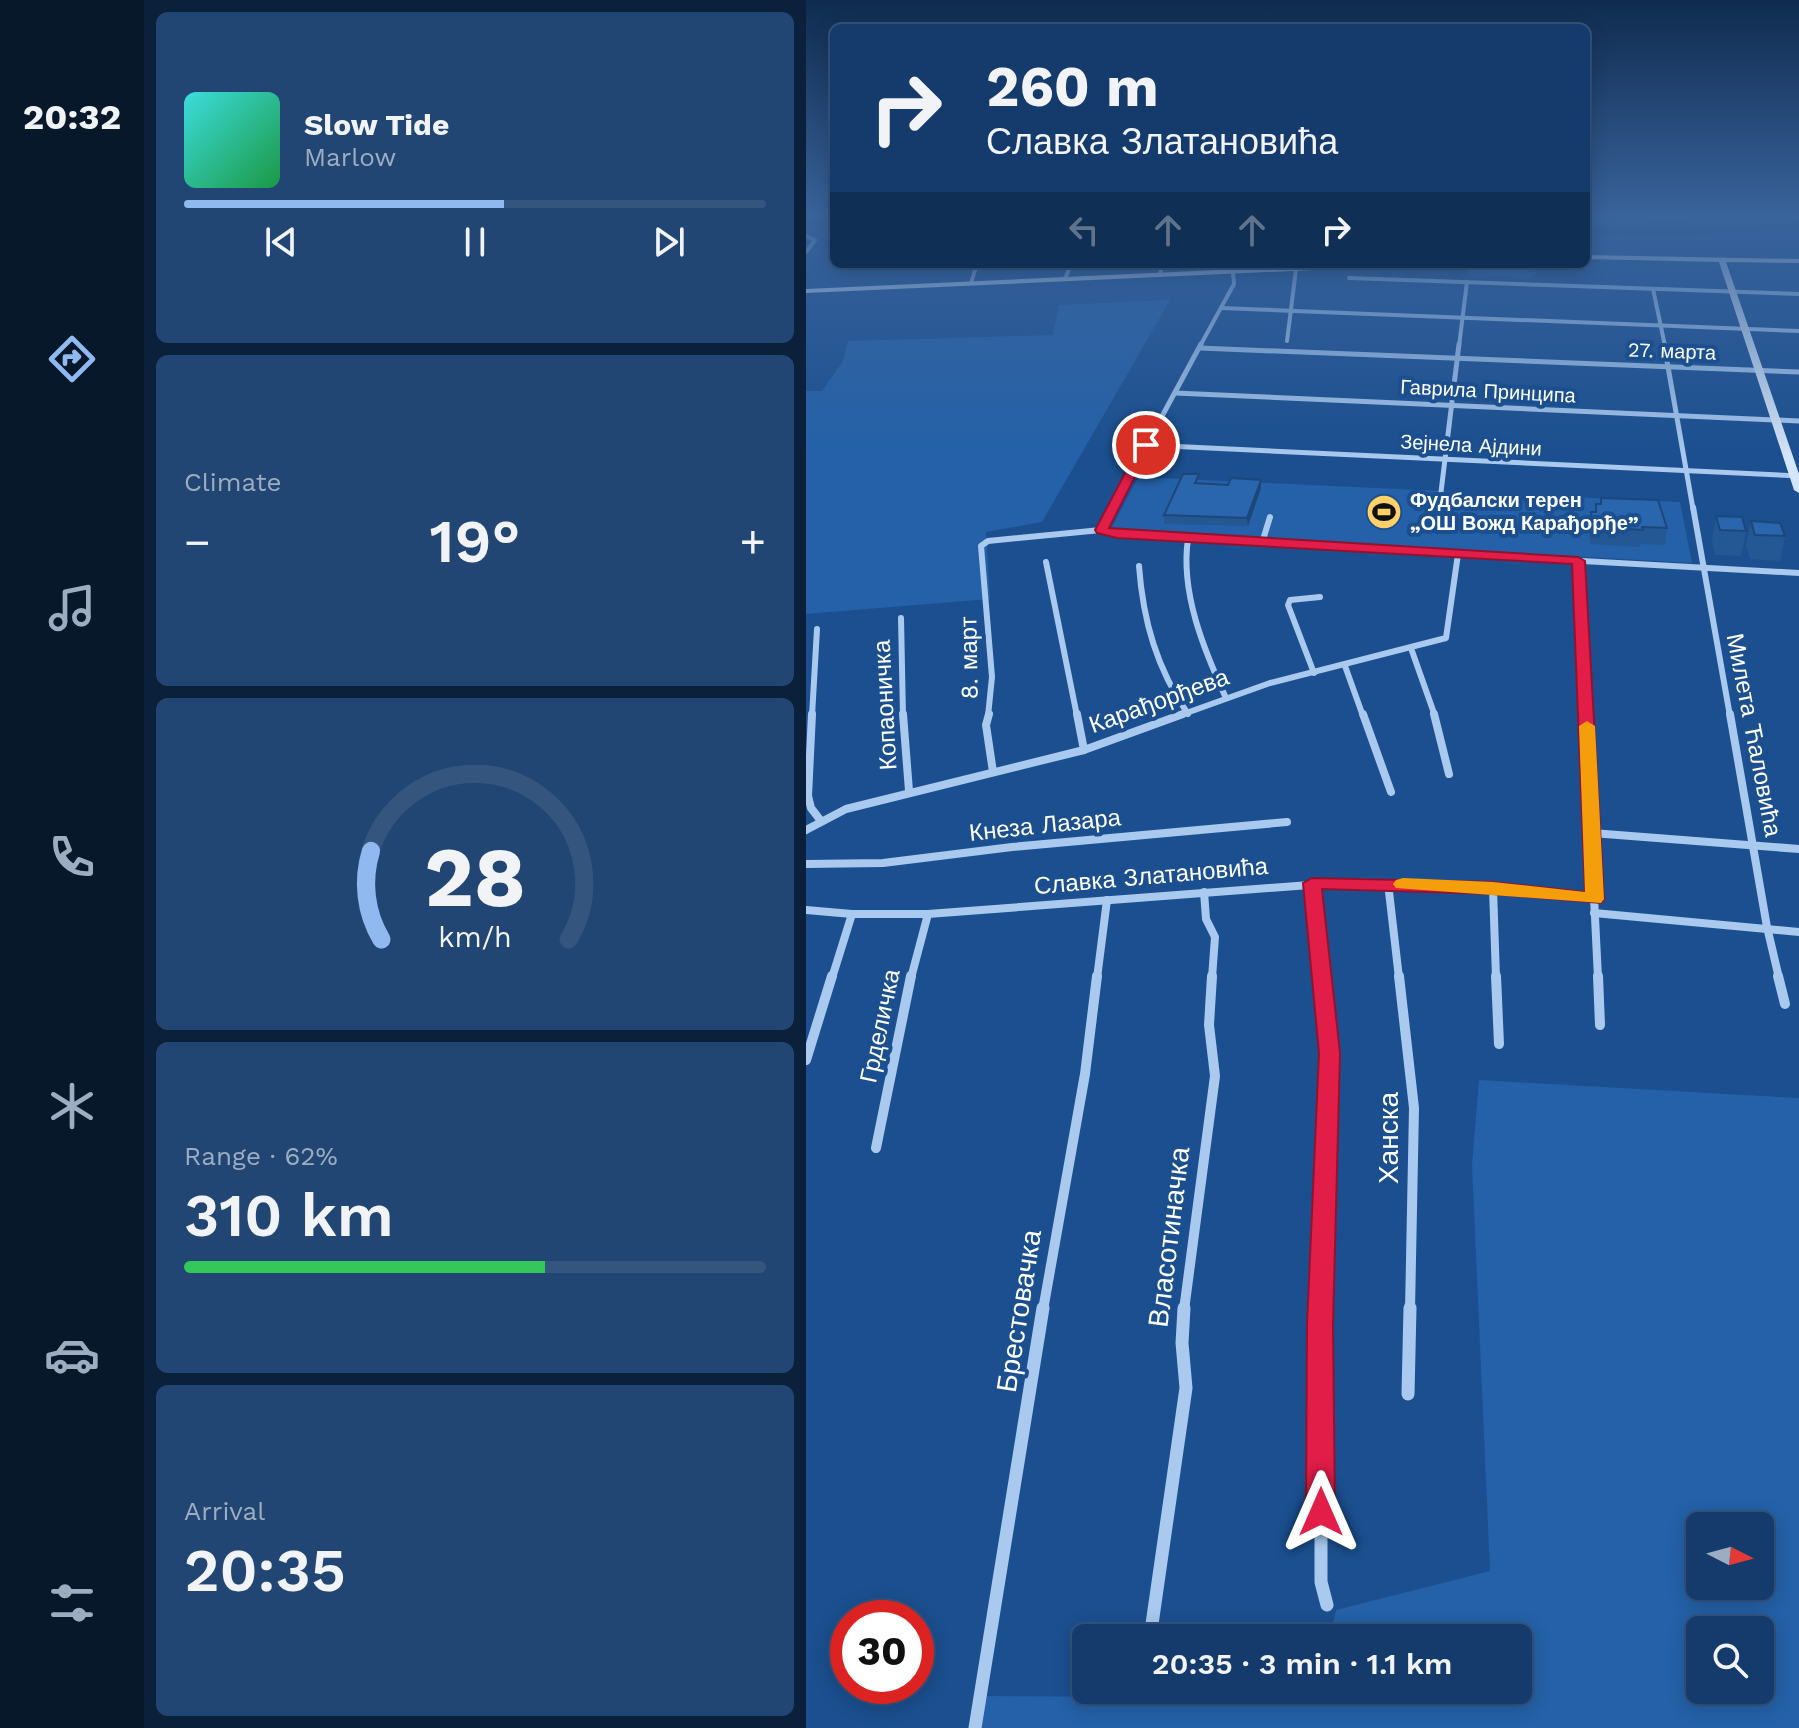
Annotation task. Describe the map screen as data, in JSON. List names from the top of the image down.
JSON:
{
  "streets": {
    "street": [
      "27. марта",
      "Гаврила Принципа",
      "Зејнела Ајдини",
      "8. март",
      "Карађорђева",
      "Копаоничка",
      "Милета Ћаловића",
      "Кнеза Лазара",
      "Славка Златановића",
      "Грделичка",
      "Ханска",
      "Власотиначка",
      "Брестовачка"
    ]
  },
  "crossings": [
    ["27. марта", "Милета Ћаловића"],
    ["Гаврила Принципа", "Милета Ћаловића"],
    ["Зејнела Ајдини", "Милета Ћаловића"],
    ["8. март", "Карађорђева"],
    ["Карађорђева", "Копаоничка"],
    ["Славка Златановића", "Грделичка"],
    ["Славка Златановића", "Ханска"],
    ["Славка Златановића", "Власотиначка"],
    ["Славка Златановића", "Брестовачка"]
  ],
  "places": {
    "sports": ["Фудбалски терен „ОШ Вожд Карађорђе”"]
  },
  "north": "right",
  "page": {
    "tabs": "20:32",
    "turn": ["260 m", "Славка Златановића"],
    "song": ["Slow Tide", "Marlow"],
    "tile": [
      "Climate",
      ["Range · 62%", "310 km"],
      ["Arrival", "20:35"]
    ],
    "heat": ["−", "19°", "+"],
    "limit": "30",
    "trip": "20:35 · 3 min · 1.1 km",
    "gauge": ["28", "km/h"]
  }
}
